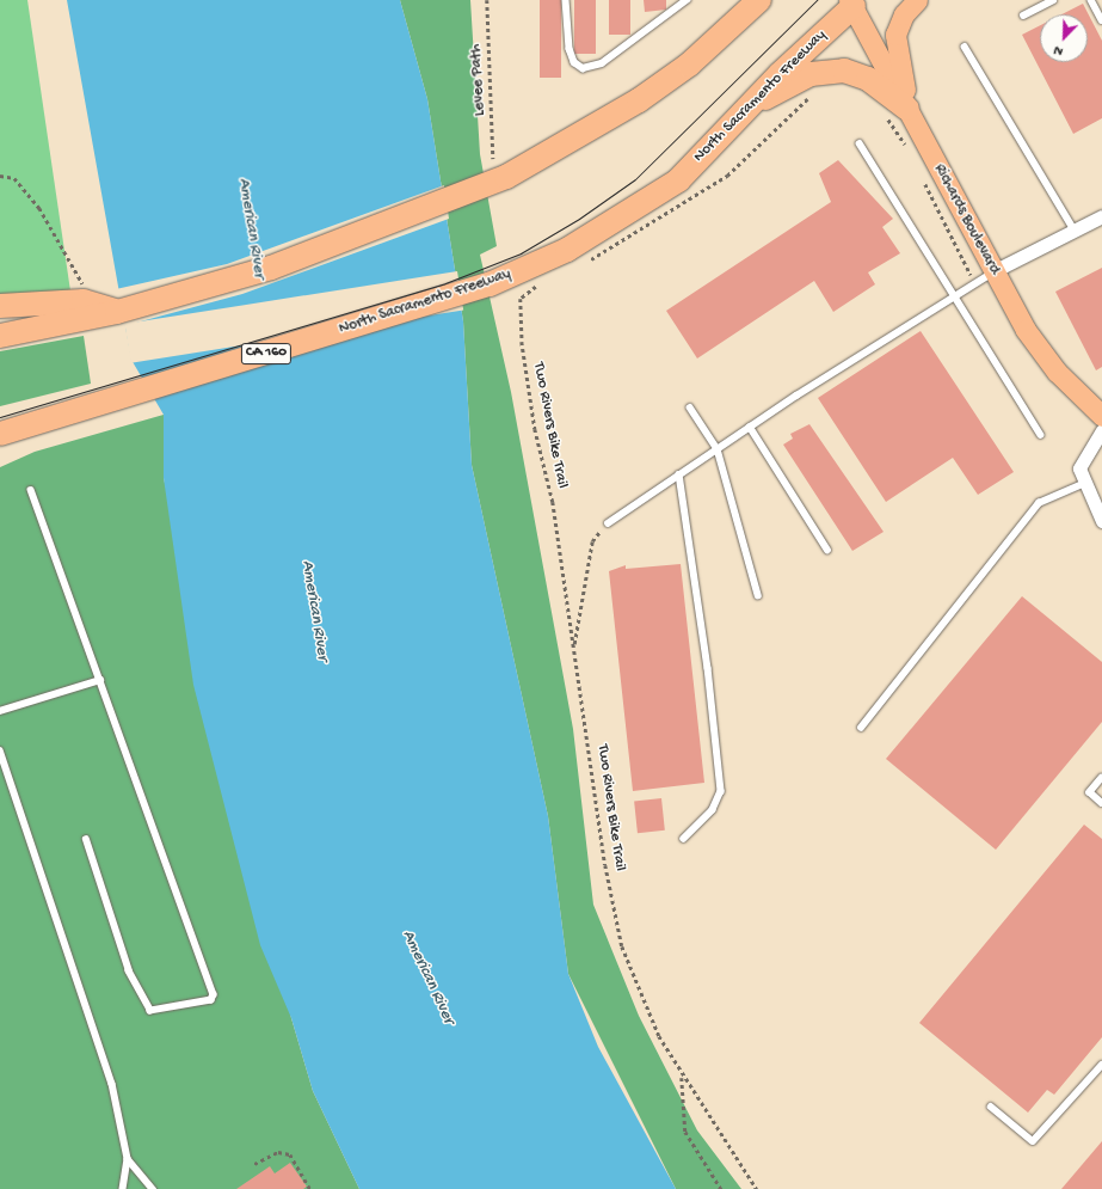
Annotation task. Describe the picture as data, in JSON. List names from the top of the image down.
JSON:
{
  "streets": {
    "highway": ["North Sacramento Freeway", "CA 160"],
    "main road": ["Richards Boulevard"],
    "path": ["Levee Path", "Two Rivers Bike Trail"]
  },
  "crossings": [
    ["North Sacramento Freeway", "Richards Boulevard"]
  ],
  "water": ["American River"],
  "north": "bottom left"
}
